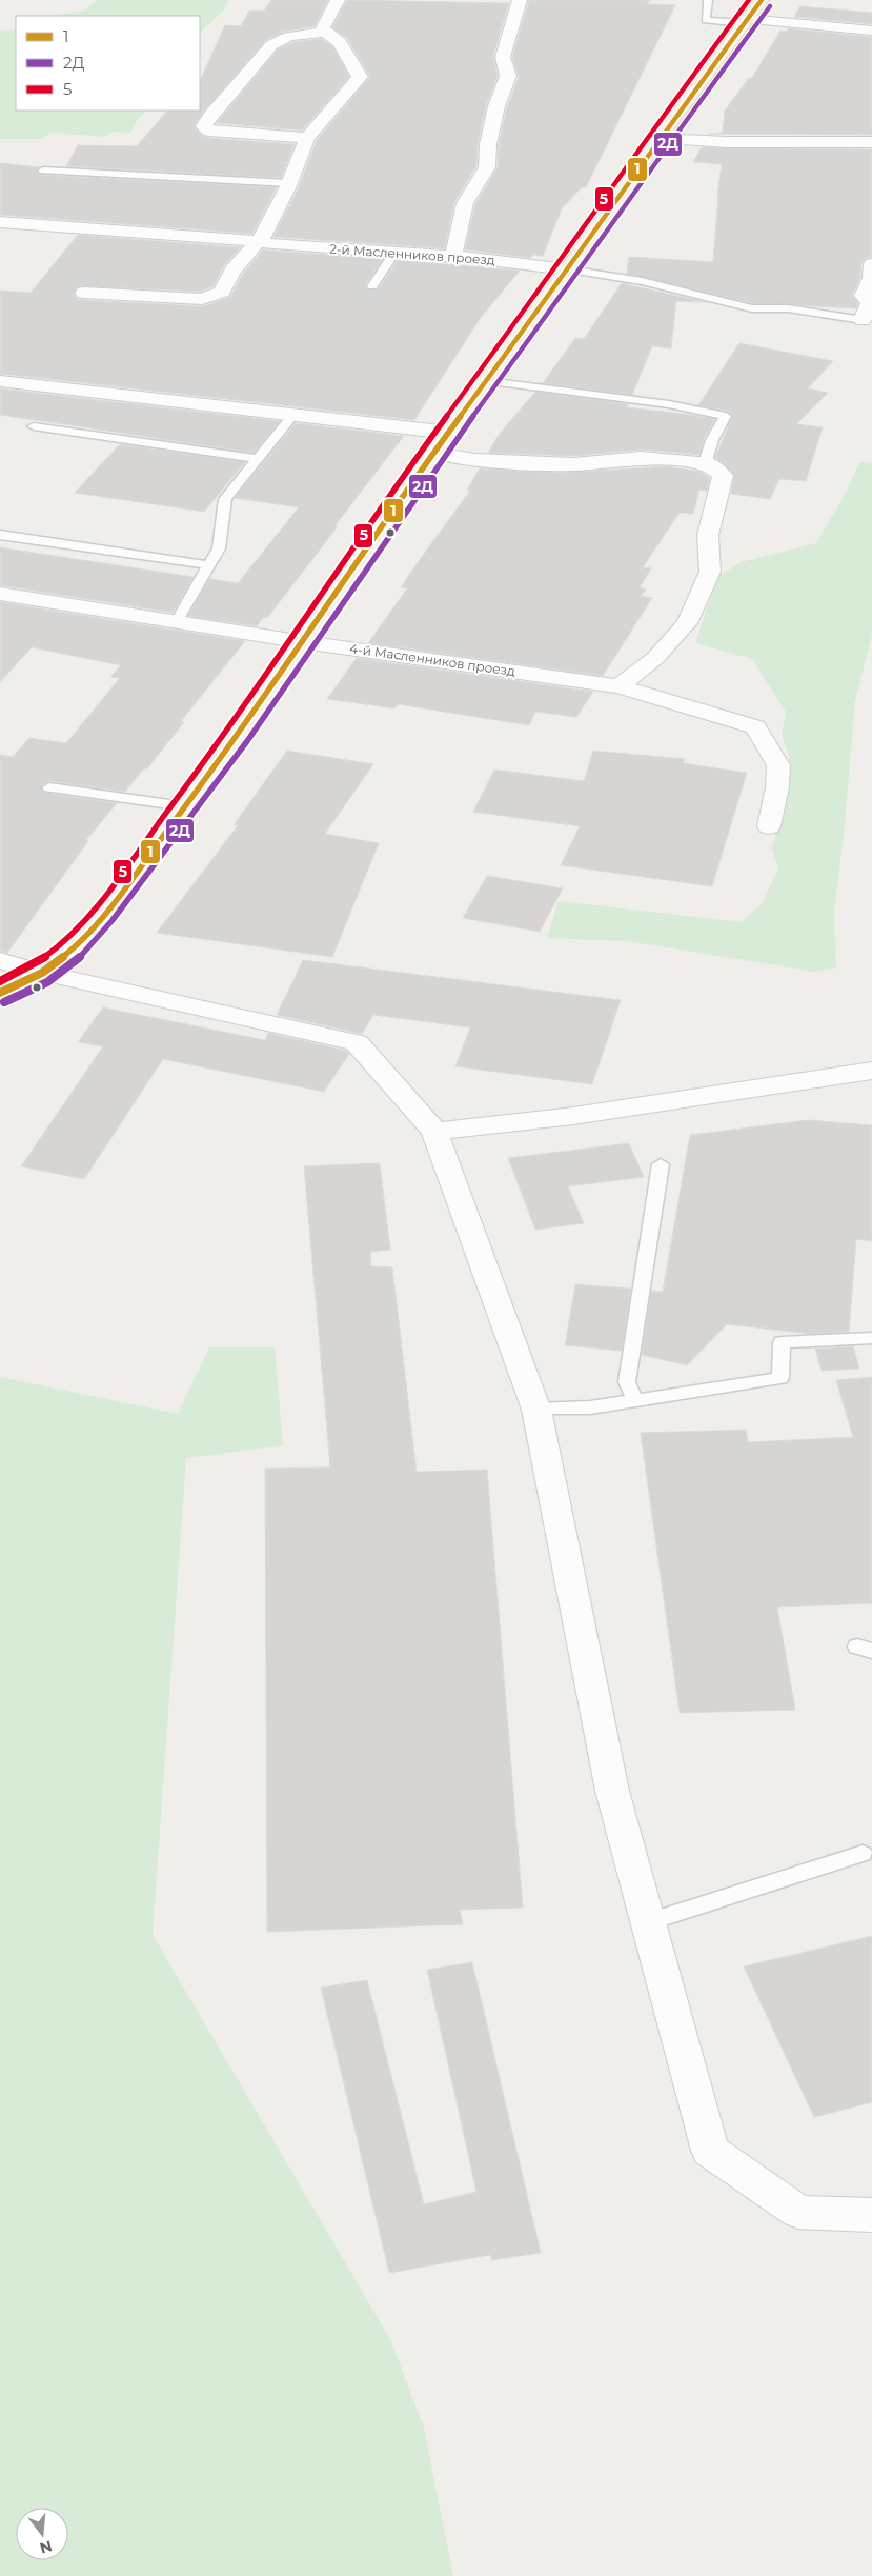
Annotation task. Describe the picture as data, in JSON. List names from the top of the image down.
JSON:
{
  "streets": {
    "street": ["2-й Масленников проезд", "4-й Масленников проезд"]
  },
  "lines": ["transit line 1", "transit line 5", "transit line 2Д"],
  "legend": ["1", "2Д", "5"],
  "north": "bottom"
}
